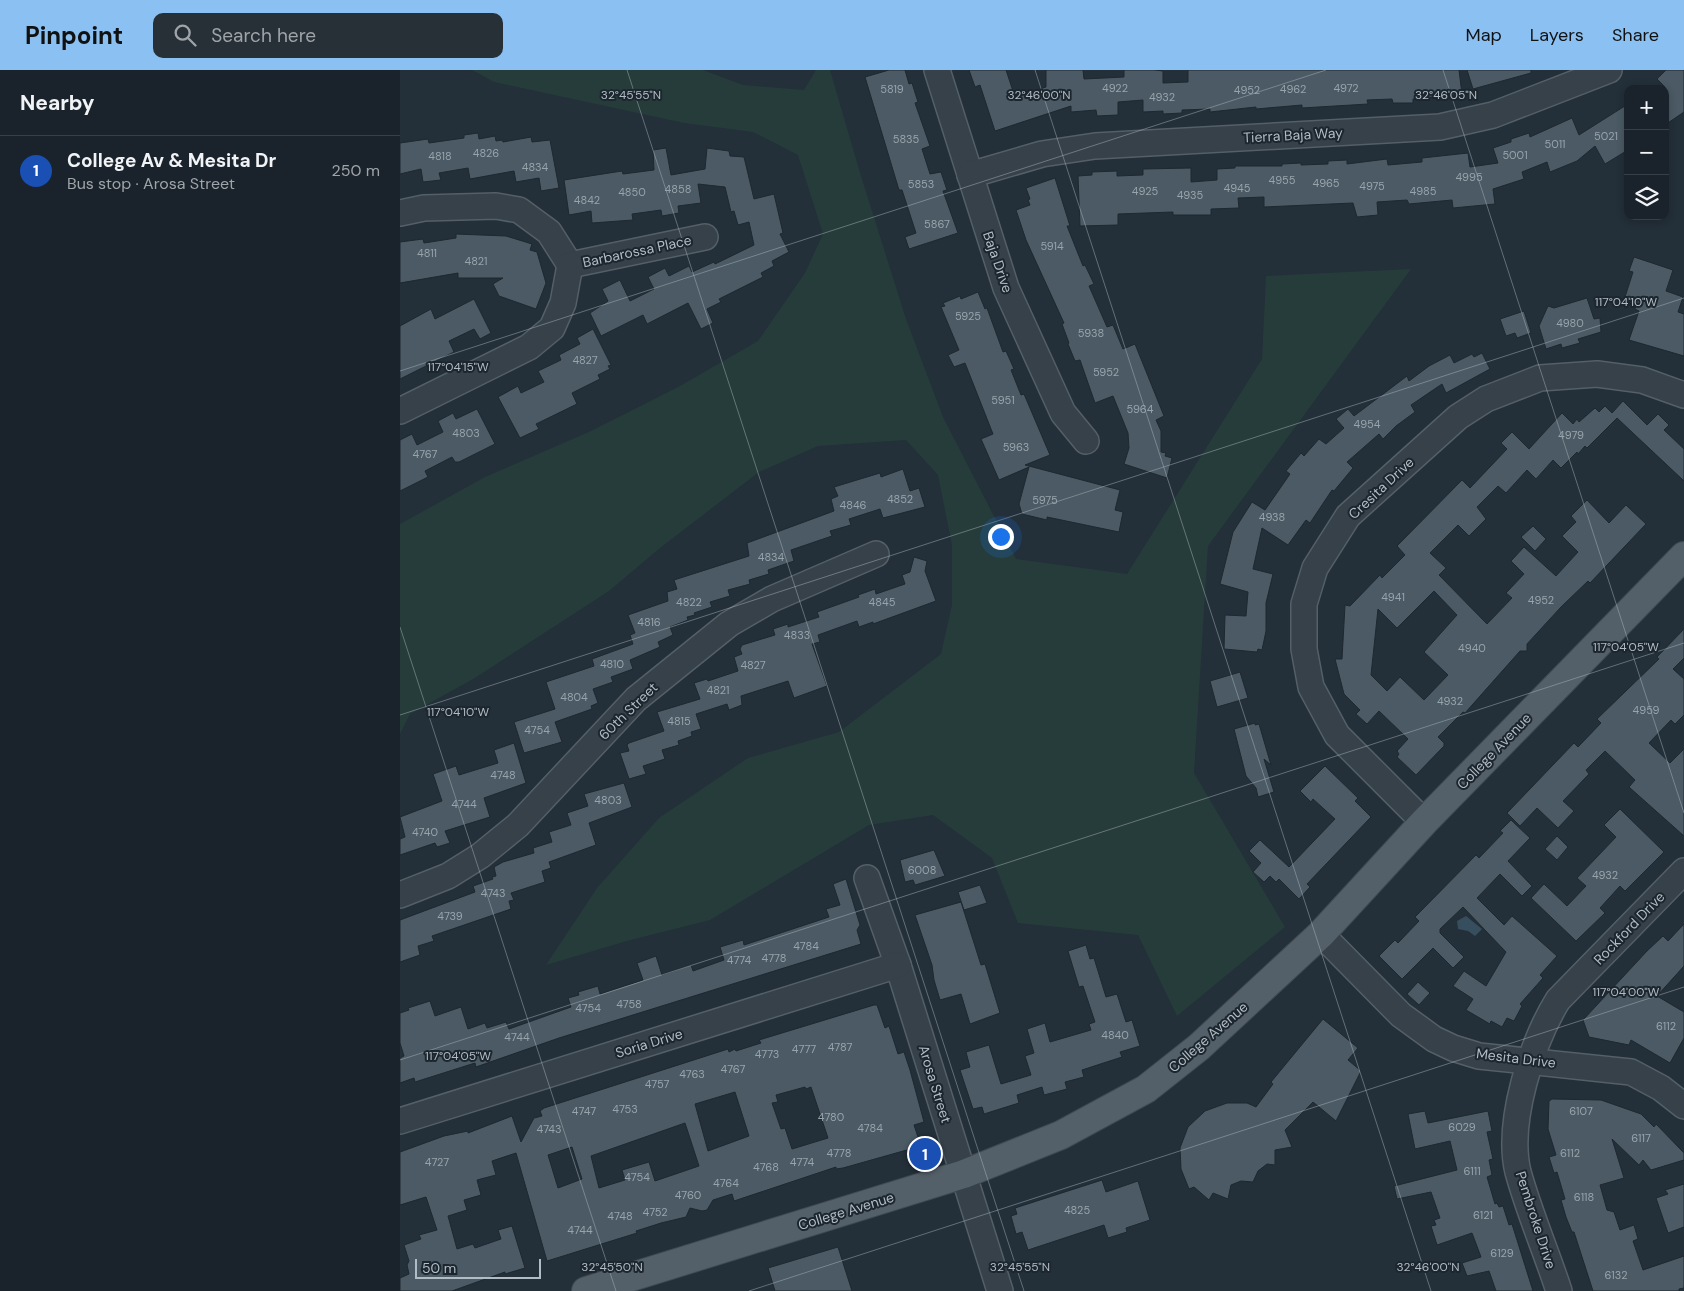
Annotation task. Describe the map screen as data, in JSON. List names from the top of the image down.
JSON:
{
  "streets": {
    "main road": ["College Avenue"],
    "street": [
      "Tierra Baja Way",
      "Barbarossa Place",
      "Baja Drive",
      "Cresita Drive",
      "60th Street",
      "Rockford Drive",
      "Soria Drive",
      "Mesita Drive",
      "Arosa Street",
      "Pembroke Drive"
    ]
  },
  "crossings": [
    ["Tierra Baja Way", "Baja Drive"],
    ["Cresita Drive", "College Avenue"],
    ["College Avenue", "Mesita Drive"],
    ["College Avenue", "Arosa Street"],
    ["Rockford Drive", "Mesita Drive"],
    ["Rockford Drive", "Pembroke Drive"],
    ["Soria Drive", "Arosa Street"],
    ["Mesita Drive", "Pembroke Drive"]
  ],
  "house_numbers": [
    "4922",
    "4972",
    "5819",
    "4962",
    "4952",
    "4932",
    "5021",
    "5835",
    "5011",
    "4826",
    "5001",
    "4818",
    "4834",
    "4995",
    "4955",
    "4965",
    "5853",
    "4975",
    "4945",
    "4858",
    "4925",
    "4985",
    "4850",
    "4935",
    "4842",
    "5867",
    "5914",
    "4811",
    "4821",
    "5925",
    "4980",
    "5938",
    "4827",
    "5952",
    "5951",
    "5964",
    "4954",
    "4803",
    "4979",
    "5963",
    "4767",
    "4852",
    "5975",
    "4846",
    "4938",
    "4834",
    "4941",
    "4952",
    "4822",
    "4845",
    "4816",
    "4833",
    "4940",
    "4810",
    "4827",
    "4821",
    "4804",
    "4932",
    "4959",
    "4815",
    "4754",
    "4748",
    "4803",
    "4744",
    "4740",
    "6008",
    "4932",
    "4743",
    "4739",
    "4784",
    "4778",
    "4774",
    "4758",
    "4754",
    "6112",
    "4840",
    "4744",
    "4787",
    "4777",
    "4773",
    "4767",
    "4763",
    "4757",
    "4753",
    "4747",
    "6107",
    "4780",
    "6029",
    "4784",
    "4743",
    "6117",
    "4778",
    "6112",
    "4727",
    "4774",
    "4768",
    "6111",
    "4754",
    "4764",
    "4760",
    "6118",
    "4825",
    "4752",
    "6121",
    "4748",
    "4744",
    "6129",
    "6132"
  ],
  "scale_bar": "50 m",
  "page": {
    "header": "Pinpoint",
    "search": "Search here",
    "nav": ["Map", "Layers", "Share"],
    "heading": "Nearby",
    "map_buttons": ["+", "−"],
    "list": [
      {
        "mark": "1",
        "name": "College Av & Mesita Dr",
        "note": "Bus stop · Arosa Street",
        "value": "250 m"
      }
    ],
    "pins": "1",
    "scale": "50 m"
  },
  "coordinates": [
    "32°45'55\"N",
    "32°46'00\"N",
    "32°46'05\"N",
    "117°04'10\"W",
    "117°04'15\"W",
    "117°04'05\"W",
    "117°04'00\"W",
    "32°45'50\"N"
  ]
}
